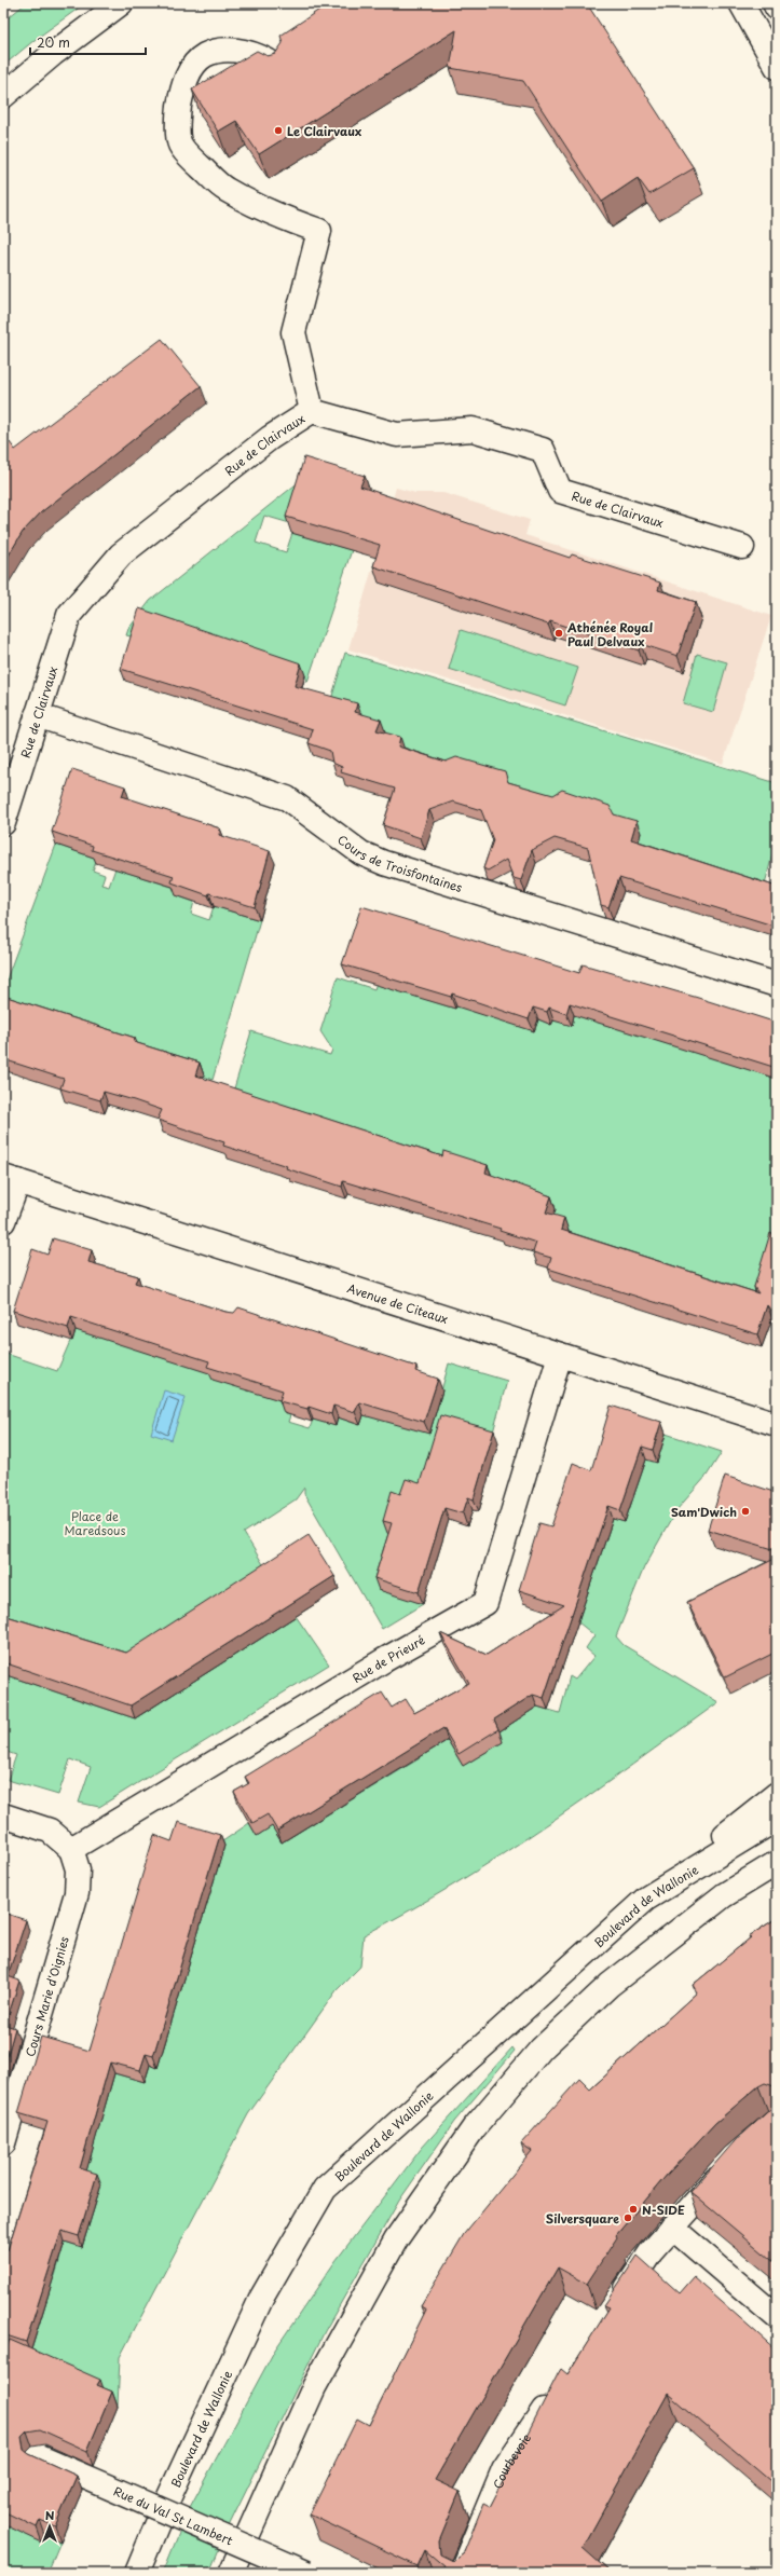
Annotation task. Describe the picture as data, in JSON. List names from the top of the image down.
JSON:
{
  "streets": {
    "street": [
      "Rue de Clairvaux",
      "Cours de Troisfontaines",
      "Avenue de Citeaux",
      "Rue de Prieuré",
      "Boulevard de Wallonie",
      "Cours Marie d'Oignies",
      "Courbevoie",
      "Rue du Val St Lambert"
    ]
  },
  "crossings": [
    ["Rue de Clairvaux", "Cours de Troisfontaines"],
    ["Avenue de Citeaux", "Rue de Prieuré"],
    ["Rue de Prieuré", "Cours Marie d'Oignies"]
  ],
  "parks": ["Place de Maredsous"],
  "places": [
    "Le Clairvaux",
    "Athénée Royal Paul Delvaux",
    "Sam'Dwich",
    "N-SIDE",
    "Silversquare"
  ],
  "scale_bar": "20 m",
  "north": "top"
}
